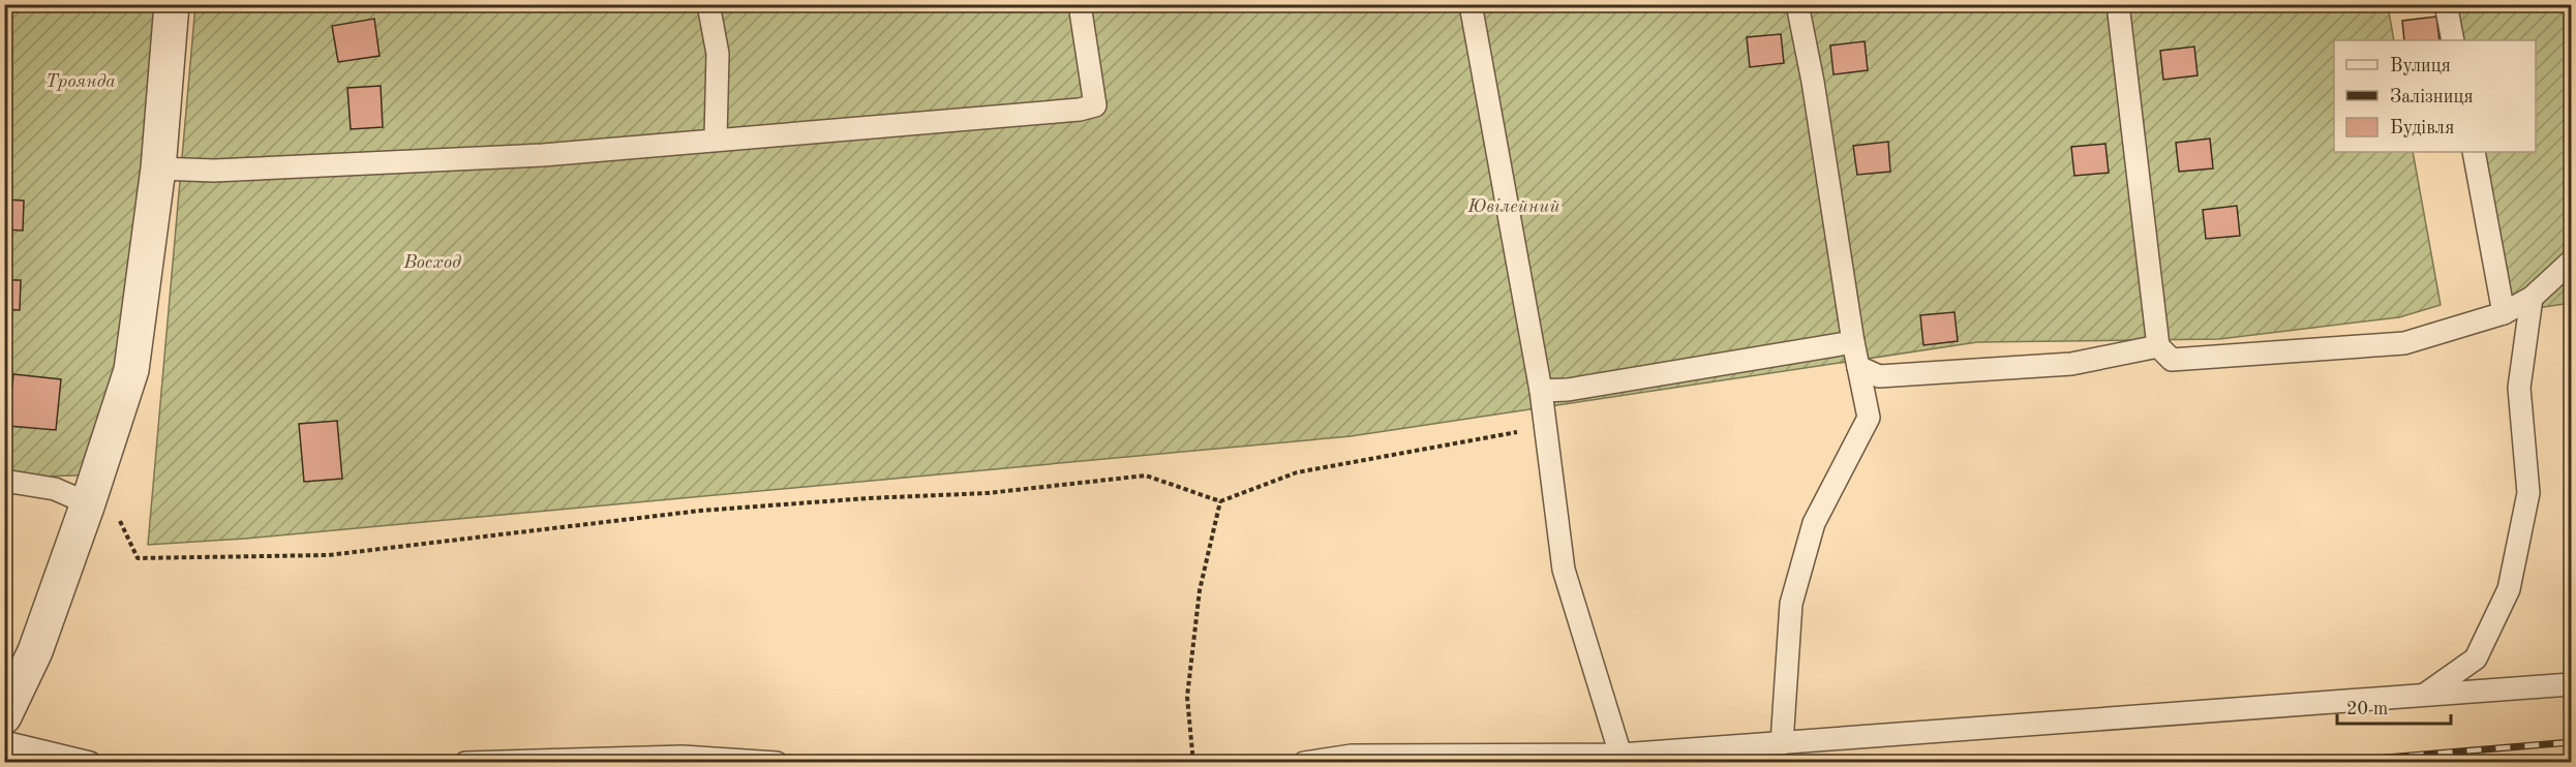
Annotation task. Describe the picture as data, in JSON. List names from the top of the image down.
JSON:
{
  "parks": ["Троянда", "Ювілейний", "Восход"],
  "legend": ["Вулиця", "Залізниця", "Будівля"],
  "scale_bar": "20 m"
}
